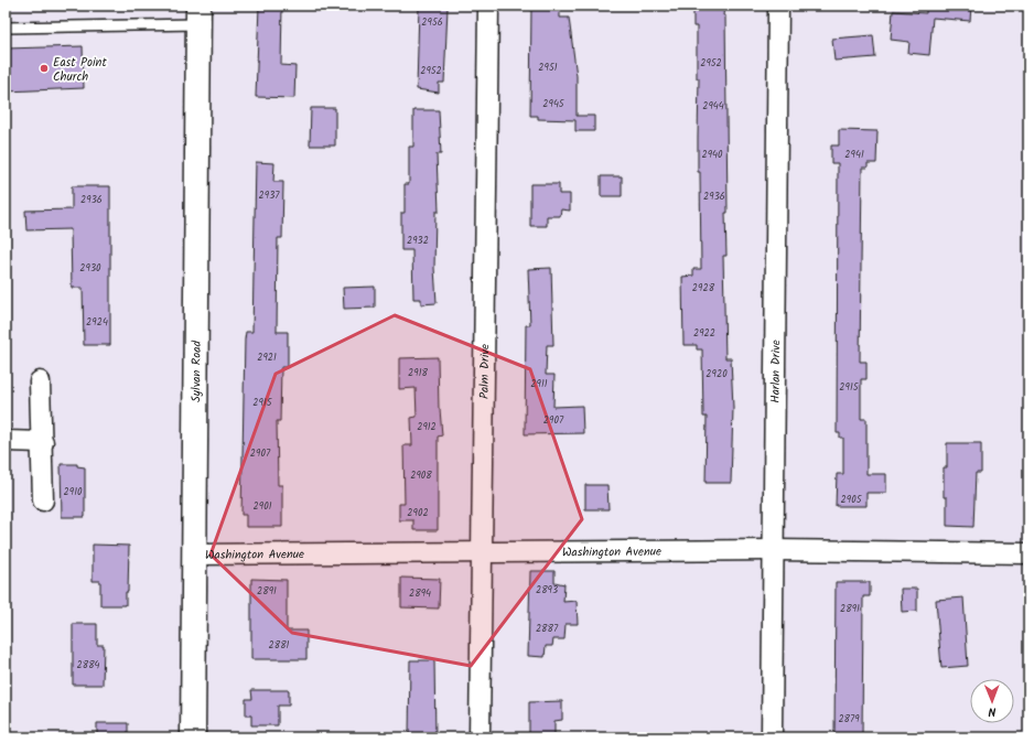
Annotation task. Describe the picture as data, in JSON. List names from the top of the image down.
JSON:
{
  "streets": {
    "main road": ["Sylvan Road"],
    "street": ["Palm Drive", "Harlan Drive", "Washington Avenue"]
  },
  "crossings": [
    ["Sylvan Road", "Washington Avenue"],
    ["Palm Drive", "Washington Avenue"],
    ["Harlan Drive", "Washington Avenue"]
  ],
  "places": ["East Point Church"],
  "house_numbers": [
    "2956",
    "2952",
    "2951",
    "2952",
    "2945",
    "2944",
    "2940",
    "2941",
    "2937",
    "2936",
    "2936",
    "2932",
    "2930",
    "2928",
    "2924",
    "2922",
    "2921",
    "2918",
    "2920",
    "2911",
    "2915",
    "2915",
    "2907",
    "2912",
    "2907",
    "2908",
    "2910",
    "2905",
    "2901",
    "2902",
    "2893",
    "2891",
    "2894",
    "2891",
    "2887",
    "2881",
    "2884",
    "2879"
  ],
  "north": "bottom"
}
